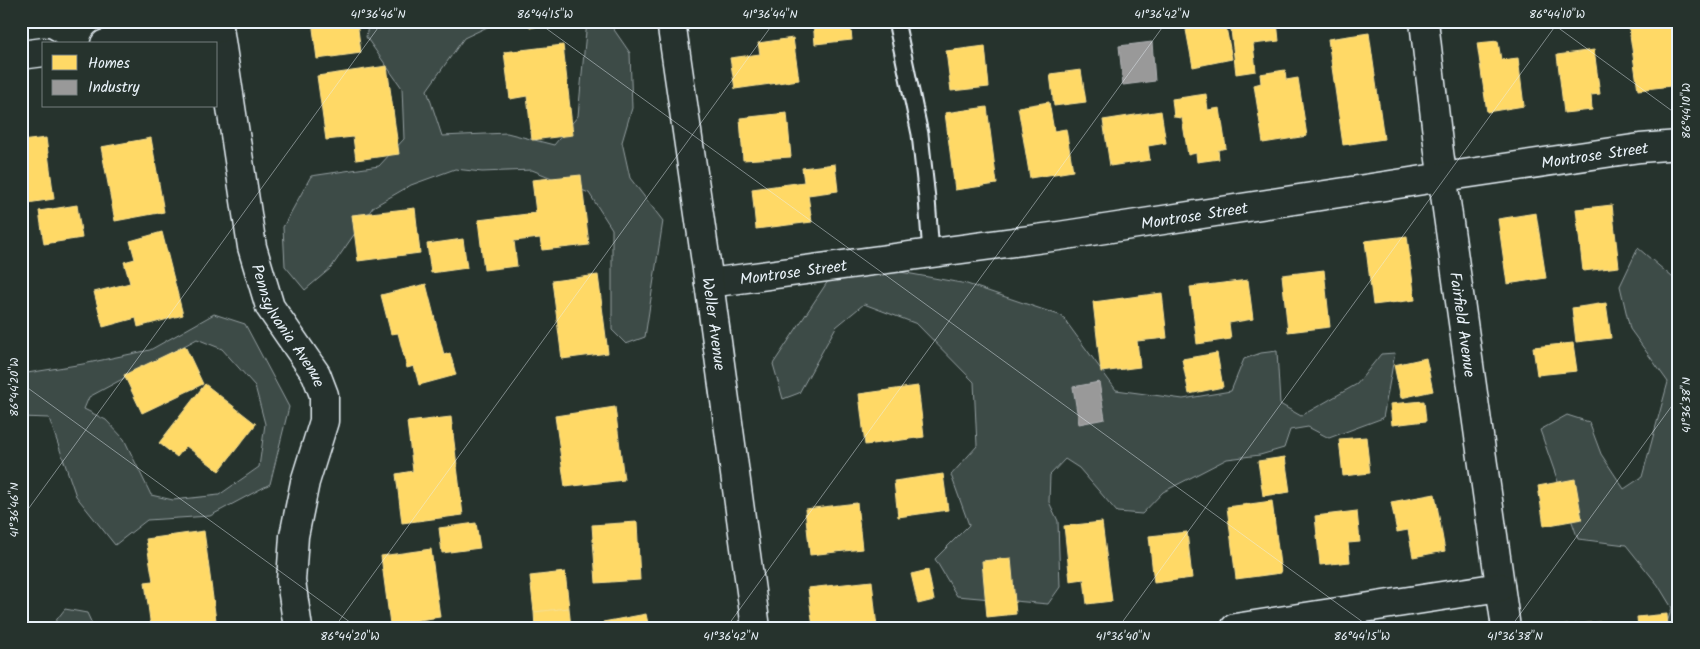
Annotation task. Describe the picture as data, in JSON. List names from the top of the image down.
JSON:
{
  "streets": {
    "street": [
      "Montrose Street",
      "Weller Avenue",
      "Pennsylvania Avenue",
      "Fairfield Avenue"
    ]
  },
  "crossings": [
    ["Montrose Street", "Weller Avenue"],
    ["Montrose Street", "Fairfield Avenue"]
  ],
  "legend": ["Homes", "Industry"],
  "coordinates": [
    "41°36'46\"N",
    "86°44'15\"W",
    "41°36'44\"N",
    "41°36'42\"N",
    "86°44'10\"W",
    "86°44'20\"W",
    "41°36'38\"N",
    "41°36'40\"N"
  ]
}
